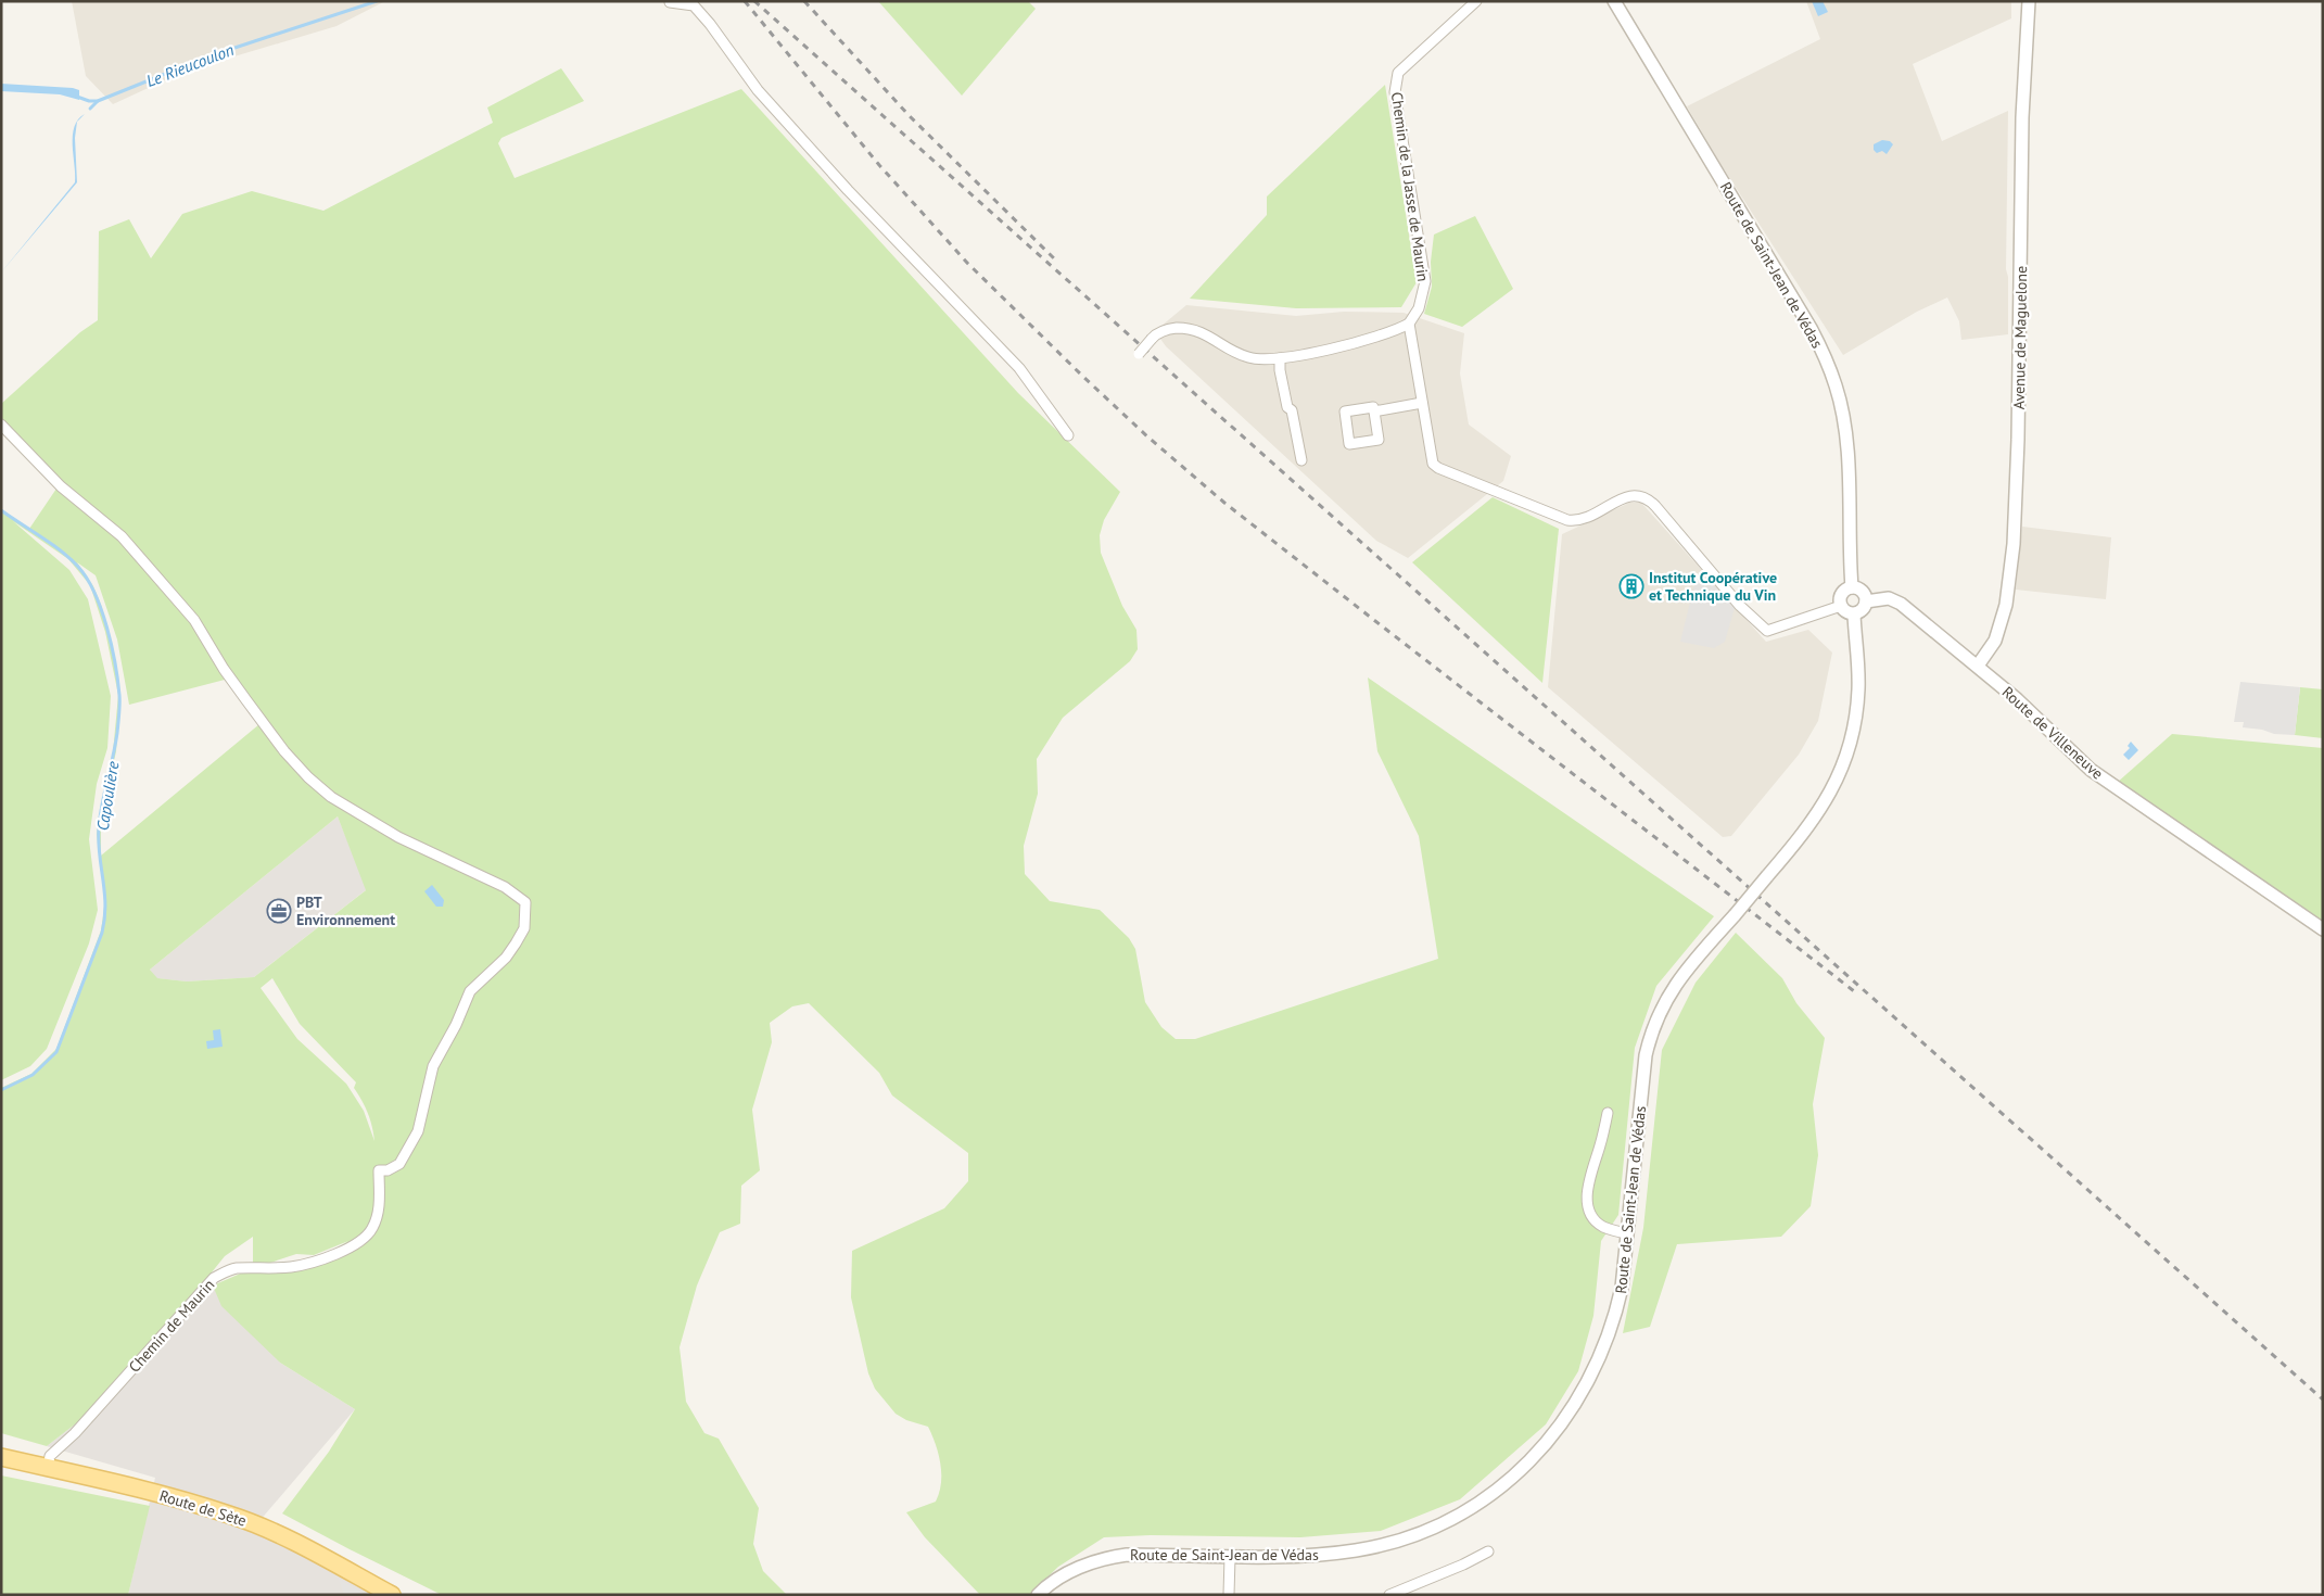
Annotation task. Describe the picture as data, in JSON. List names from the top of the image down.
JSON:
{
  "streets": {
    "main road": ["Route de Sète"],
    "street": [
      "Chemin de la Jasse de Maurin",
      "Route de Saint-Jean de Védas",
      "Avenue de Maguelone",
      "Route de Villeneuve",
      "Chemin de Maurin"
    ]
  },
  "crossings": [
    ["Route de Saint-Jean de Védas", "Route de Villeneuve"],
    ["Avenue de Maguelone", "Route de Villeneuve"],
    ["Chemin de Maurin", "Route de Sète"]
  ],
  "water": ["Le Rieucoulon", "Capoulière"],
  "places": {
    "building": ["Institut Coopérative et Technique du Vin"],
    "office": ["PBT Environnement"]
  }
}
